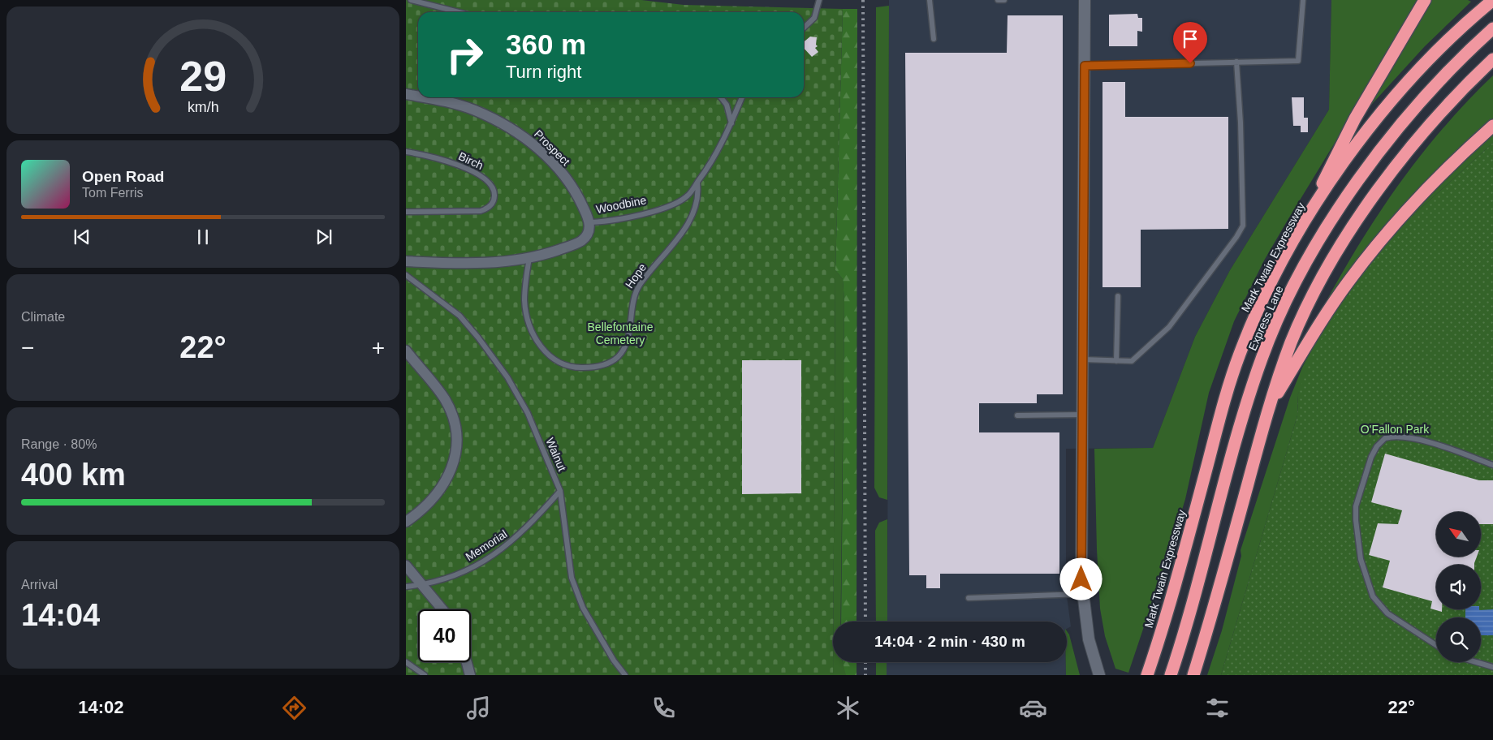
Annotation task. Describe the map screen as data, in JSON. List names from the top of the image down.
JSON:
{
  "streets": {
    "highway": ["Mark Twain Expressway", "Express Lane"],
    "street": ["Prospect", "Woodbine"],
    "lane": [
      "Birch",
      "Hope",
      "Walnut",
      "Memorial"
    ]
  },
  "crossings": [
    ["Prospect", "Woodbine"],
    ["Woodbine", "Hope"],
    ["Walnut", "Memorial"]
  ],
  "parks": ["Bellefontaine Cemetery", "O'Fallon Park"],
  "north": "top left",
  "page": {
    "turn": ["360 m", "Turn right"],
    "song": ["Open Road", "Tom Ferris"],
    "tile": [
      "Climate",
      ["Range · 80%", "400 km"],
      ["Arrival", "14:04"]
    ],
    "heat": ["−", "22°", "+"],
    "limit": "40",
    "trip": "14:04 · 2 min · 430 m",
    "tabs": ["14:02", "22°"],
    "gauge": ["29", "km/h"]
  }
}
